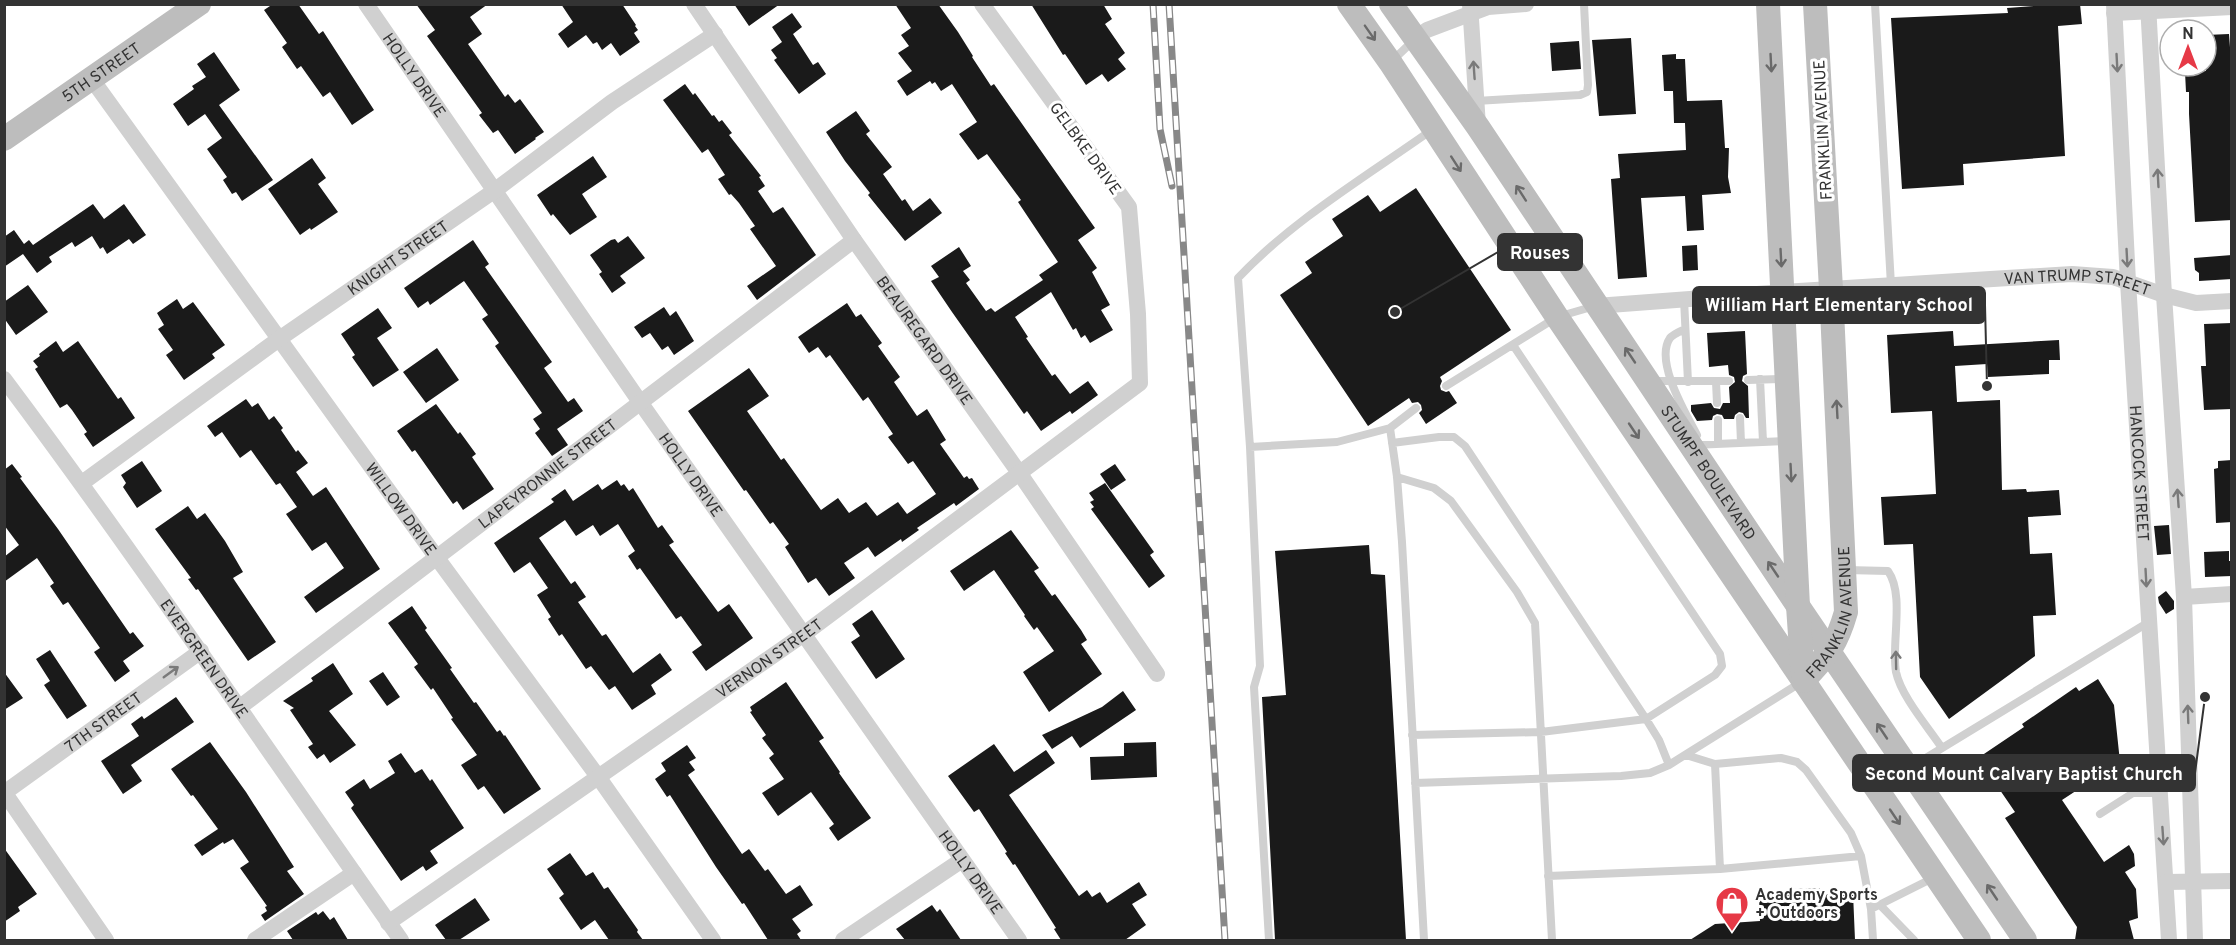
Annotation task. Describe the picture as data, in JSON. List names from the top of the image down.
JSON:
{
  "streets": {
    "main road": ["5TH STREET", "FRANKLIN AVENUE", "STUMPF BOULEVARD"],
    "street": [
      "HOLLY DRIVE",
      "GELBKE DRIVE",
      "KNIGHT STREET",
      "VAN TRUMP STREET",
      "BEAUREGARD DRIVE",
      "LAPEYRONNIE STREET",
      "HANCOCK STREET",
      "WILLOW DRIVE",
      "EVERGREEN DRIVE",
      "VERNON STREET",
      "7TH STREET"
    ]
  },
  "crossings": [
    ["5TH STREET", "WILLOW DRIVE"],
    ["HOLLY DRIVE", "KNIGHT STREET"],
    ["HOLLY DRIVE", "LAPEYRONNIE STREET"],
    ["HOLLY DRIVE", "VERNON STREET"],
    ["FRANKLIN AVENUE", "VAN TRUMP STREET"],
    ["FRANKLIN AVENUE", "STUMPF BOULEVARD"],
    ["GELBKE DRIVE", "VERNON STREET"],
    ["KNIGHT STREET", "BEAUREGARD DRIVE"],
    ["KNIGHT STREET", "WILLOW DRIVE"],
    ["KNIGHT STREET", "EVERGREEN DRIVE"],
    ["VAN TRUMP STREET", "STUMPF BOULEVARD"],
    ["VAN TRUMP STREET", "HANCOCK STREET"],
    ["BEAUREGARD DRIVE", "LAPEYRONNIE STREET"],
    ["BEAUREGARD DRIVE", "VERNON STREET"],
    ["LAPEYRONNIE STREET", "WILLOW DRIVE"],
    ["LAPEYRONNIE STREET", "EVERGREEN DRIVE"],
    ["WILLOW DRIVE", "VERNON STREET"],
    ["EVERGREEN DRIVE", "VERNON STREET"],
    ["EVERGREEN DRIVE", "7TH STREET"]
  ],
  "one_way": ["7TH STREET"],
  "places": {
    "other": ["Rouses", "William Hart Elementary School", "Second Mount Calvary Baptist Church"],
    "shop": ["Academy Sports + Outdoors"]
  },
  "north": "top"
}
